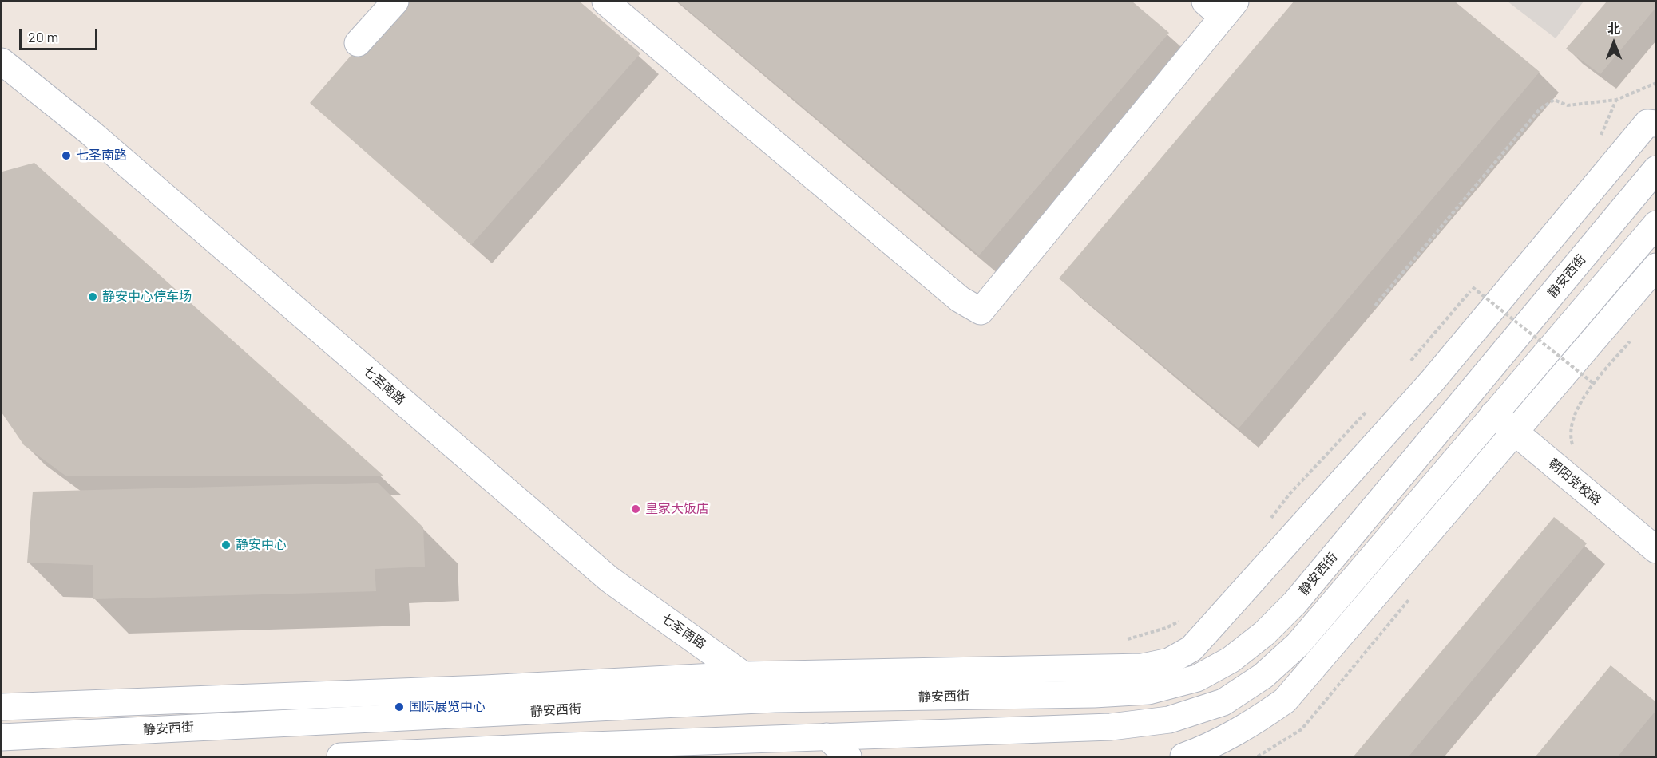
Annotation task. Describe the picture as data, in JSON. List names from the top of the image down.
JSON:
{
  "streets": {
    "street": ["静安西街", "七圣南路", "朝阳党校路"]
  },
  "crossings": [
    ["静安西街", "七圣南路"]
  ],
  "places": [
    "七圣南路",
    "静安中心停车场",
    "皇家大饭店",
    "静安中心",
    "国际展览中心"
  ],
  "scale_bar": "20 m",
  "north": "top"
}
